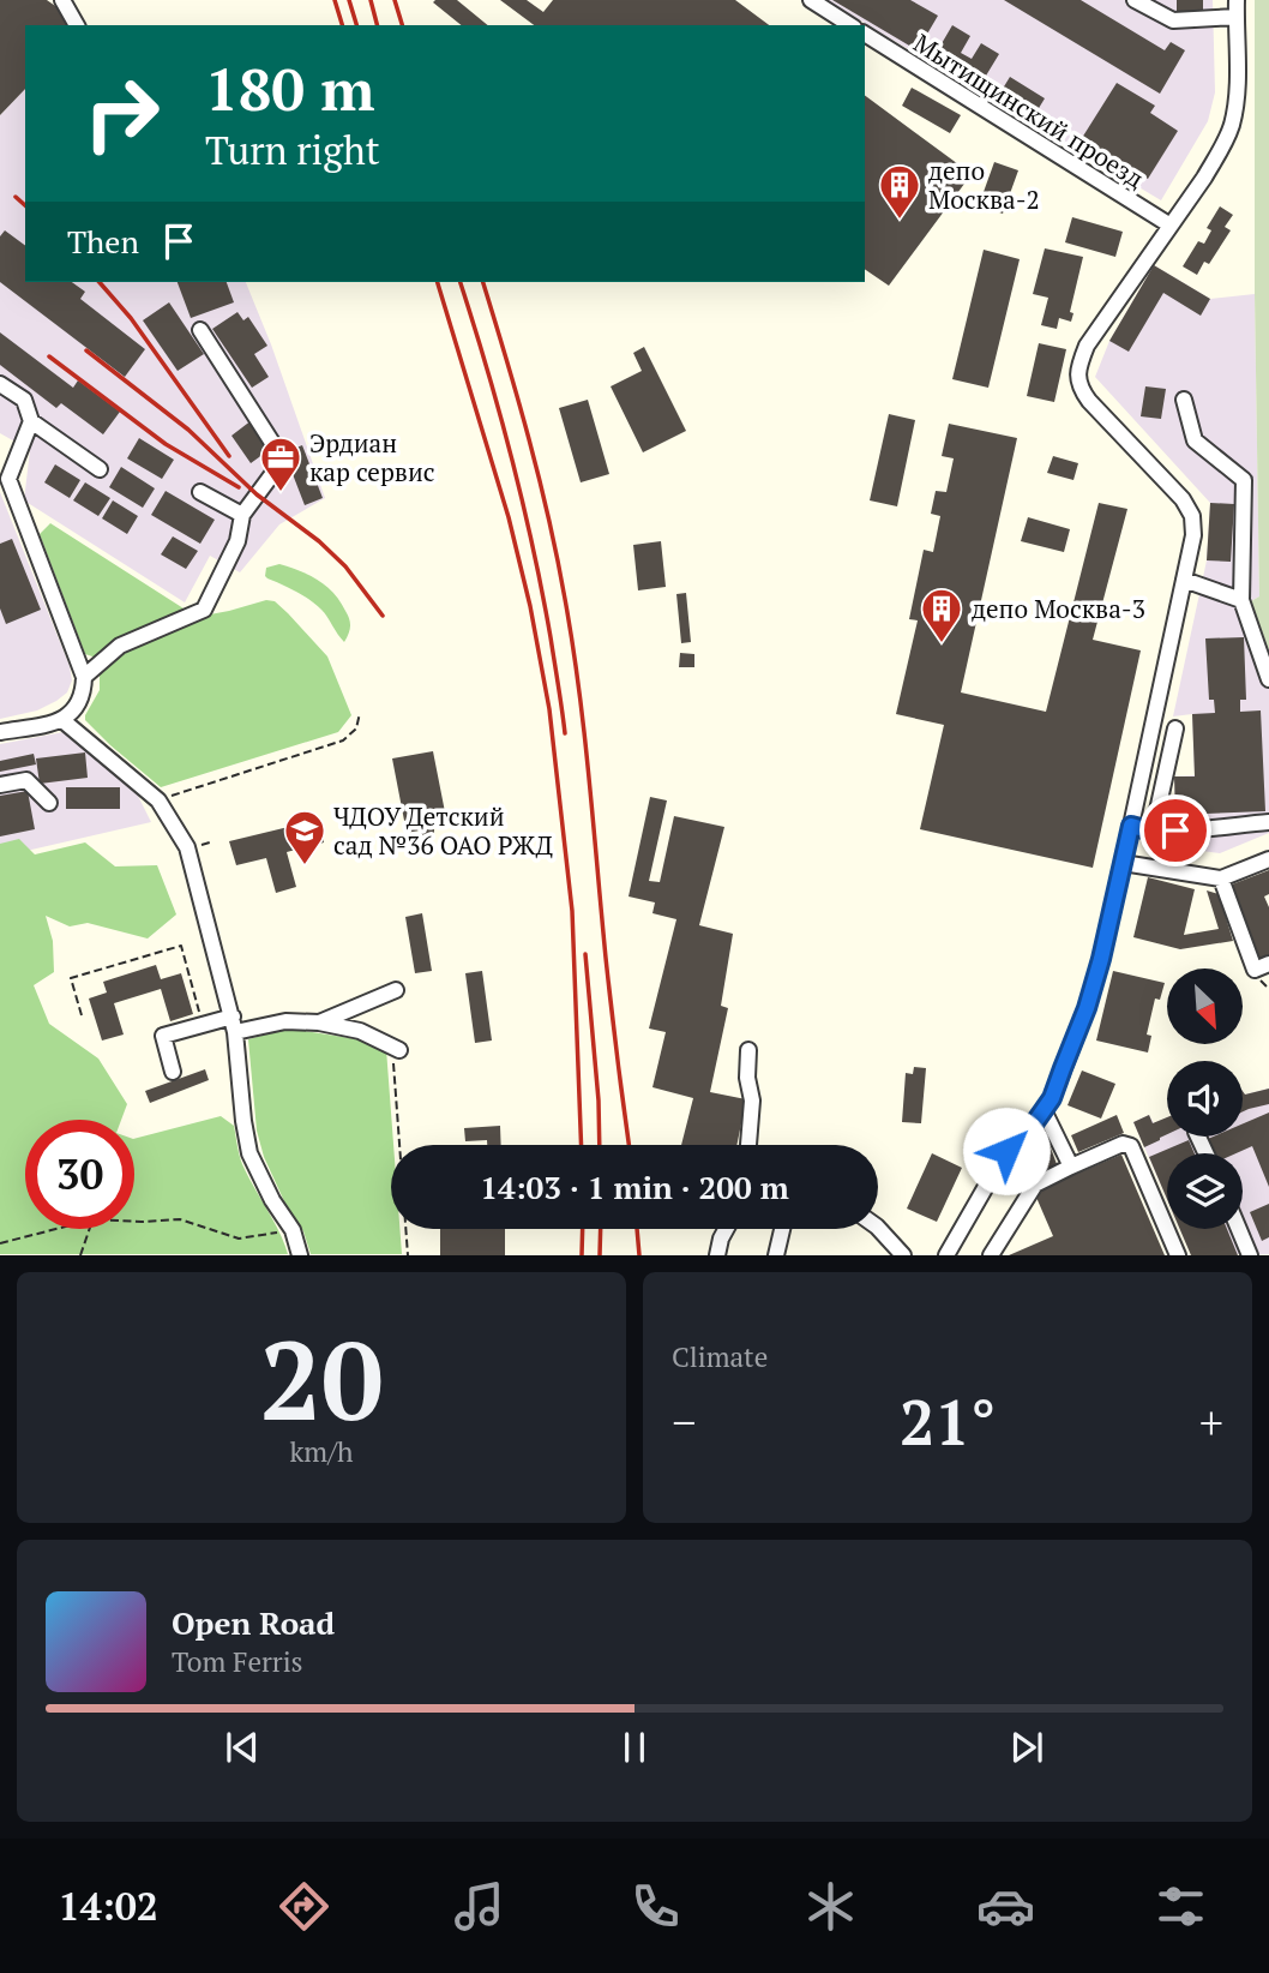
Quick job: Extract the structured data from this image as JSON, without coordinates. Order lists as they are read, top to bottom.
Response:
{
  "streets": {
    "street": ["Мытищинский проезд"]
  },
  "places": {
    "building": ["депо Москва-2", "депо Москва-3"],
    "office": ["Эрдиан кар сервис"],
    "school or university": ["ЧДОУ Детский сад №36 ОАО РЖД"]
  },
  "north": "bottom right",
  "page": {
    "turn": ["180 m", "Turn right"],
    "then": "Then",
    "limit": "30",
    "trip": "14:03 · 1 min · 200 m",
    "tile": [
      ["20", "km/h"],
      "Climate"
    ],
    "heat": ["−", "21°", "+"],
    "song": ["Open Road", "Tom Ferris"],
    "tabs": "14:02"
  }
}
